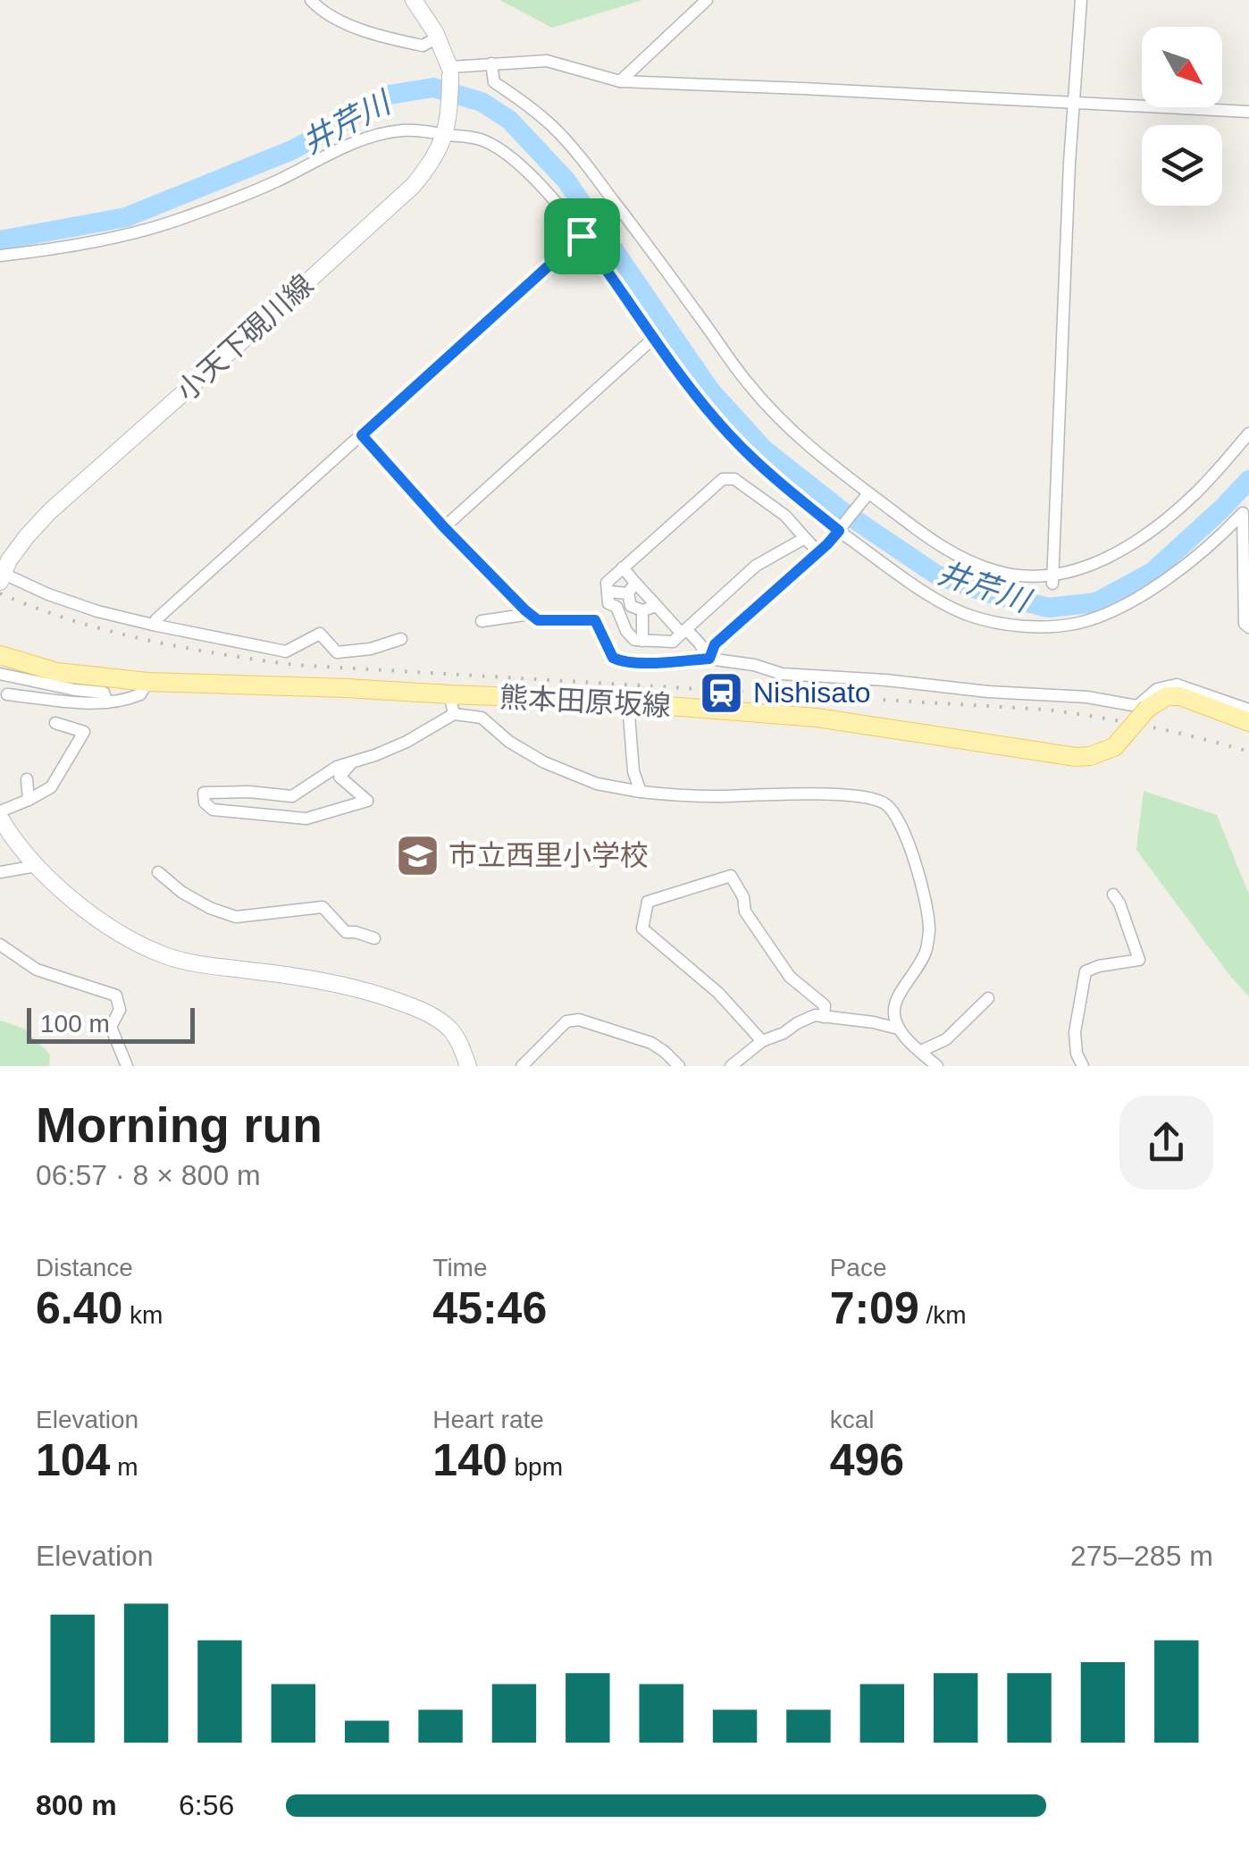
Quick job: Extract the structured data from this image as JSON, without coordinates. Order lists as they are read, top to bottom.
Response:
{
  "streets": {
    "main road": ["小天下硯川線", "熊本田原坂線"]
  },
  "water": ["井芹川"],
  "places": {
    "station": ["Nishisato"],
    "school or university": ["市立西里小学校"]
  },
  "scale_bar": "100 m",
  "north": "bottom right",
  "page": {
    "scale": "100 m",
    "heading": ["Morning run", "06:57 · 8 × 800 m"],
    "stats": [
      ["Distance", "6.40 km"],
      ["Time", "45:46"],
      ["Pace", "7:09 /km"],
      ["Elevation", "104 m"],
      ["Heart rate", "140 bpm"],
      ["kcal", "496"]
    ],
    "chart": ["Elevation", "275–285 m"],
    "list": [
      {
        "name": "800 m",
        "note": "6:56"
      }
    ]
  }
}
